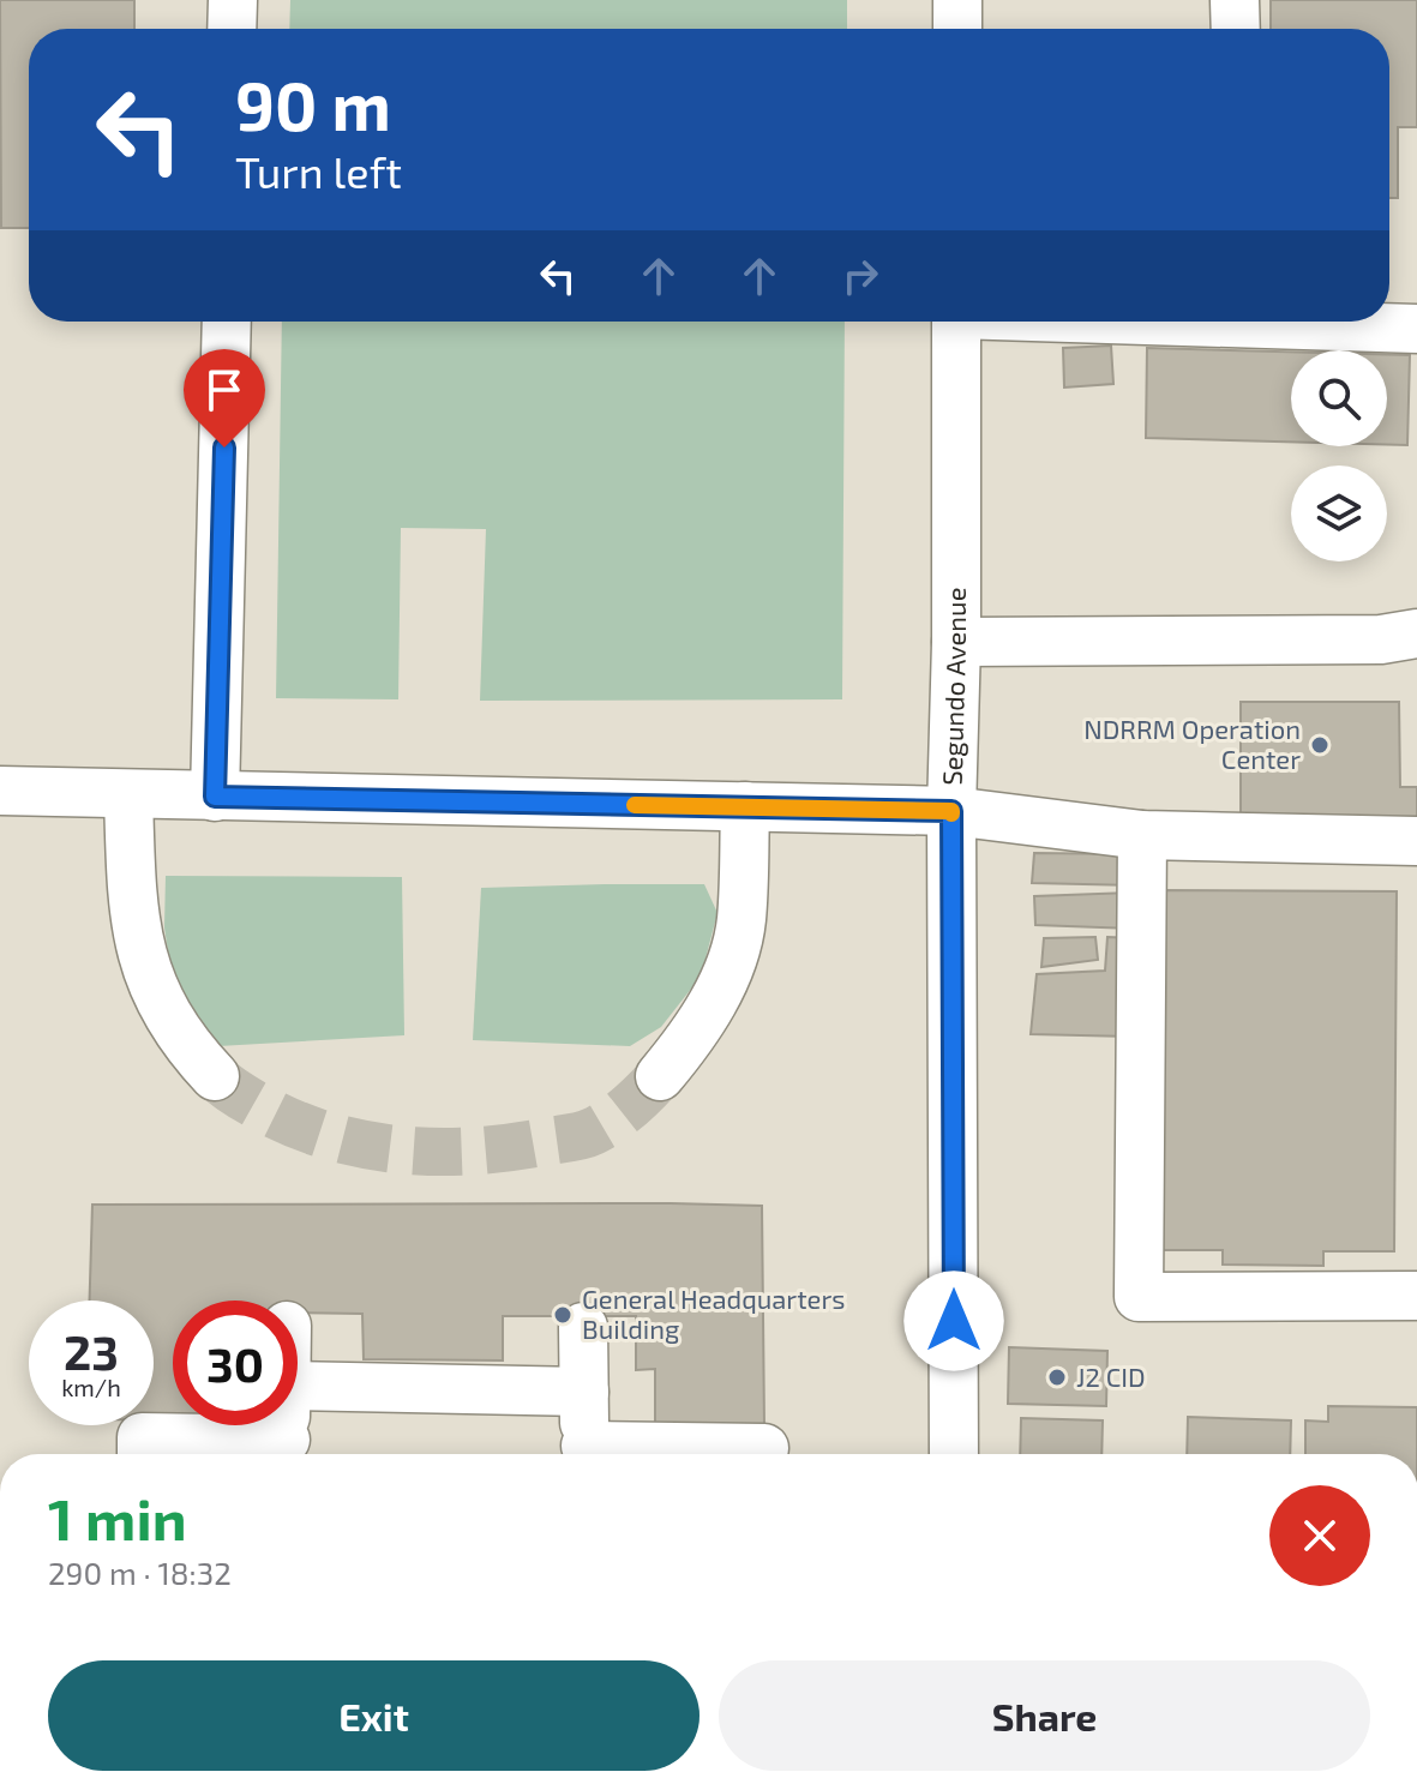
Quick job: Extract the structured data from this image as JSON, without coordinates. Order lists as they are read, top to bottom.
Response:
{
  "streets": {
    "street": ["Segundo Avenue"]
  },
  "places": ["NDRRM Operation Center", "General Headquarters Building", "J2 CID"],
  "page": {
    "turn": ["90 m", "Turn left"],
    "speed": "23 km/h",
    "limit": "30",
    "heading": ["1 min", "290 m · 18:32"],
    "buttons": ["Exit", "Share"]
  }
}
